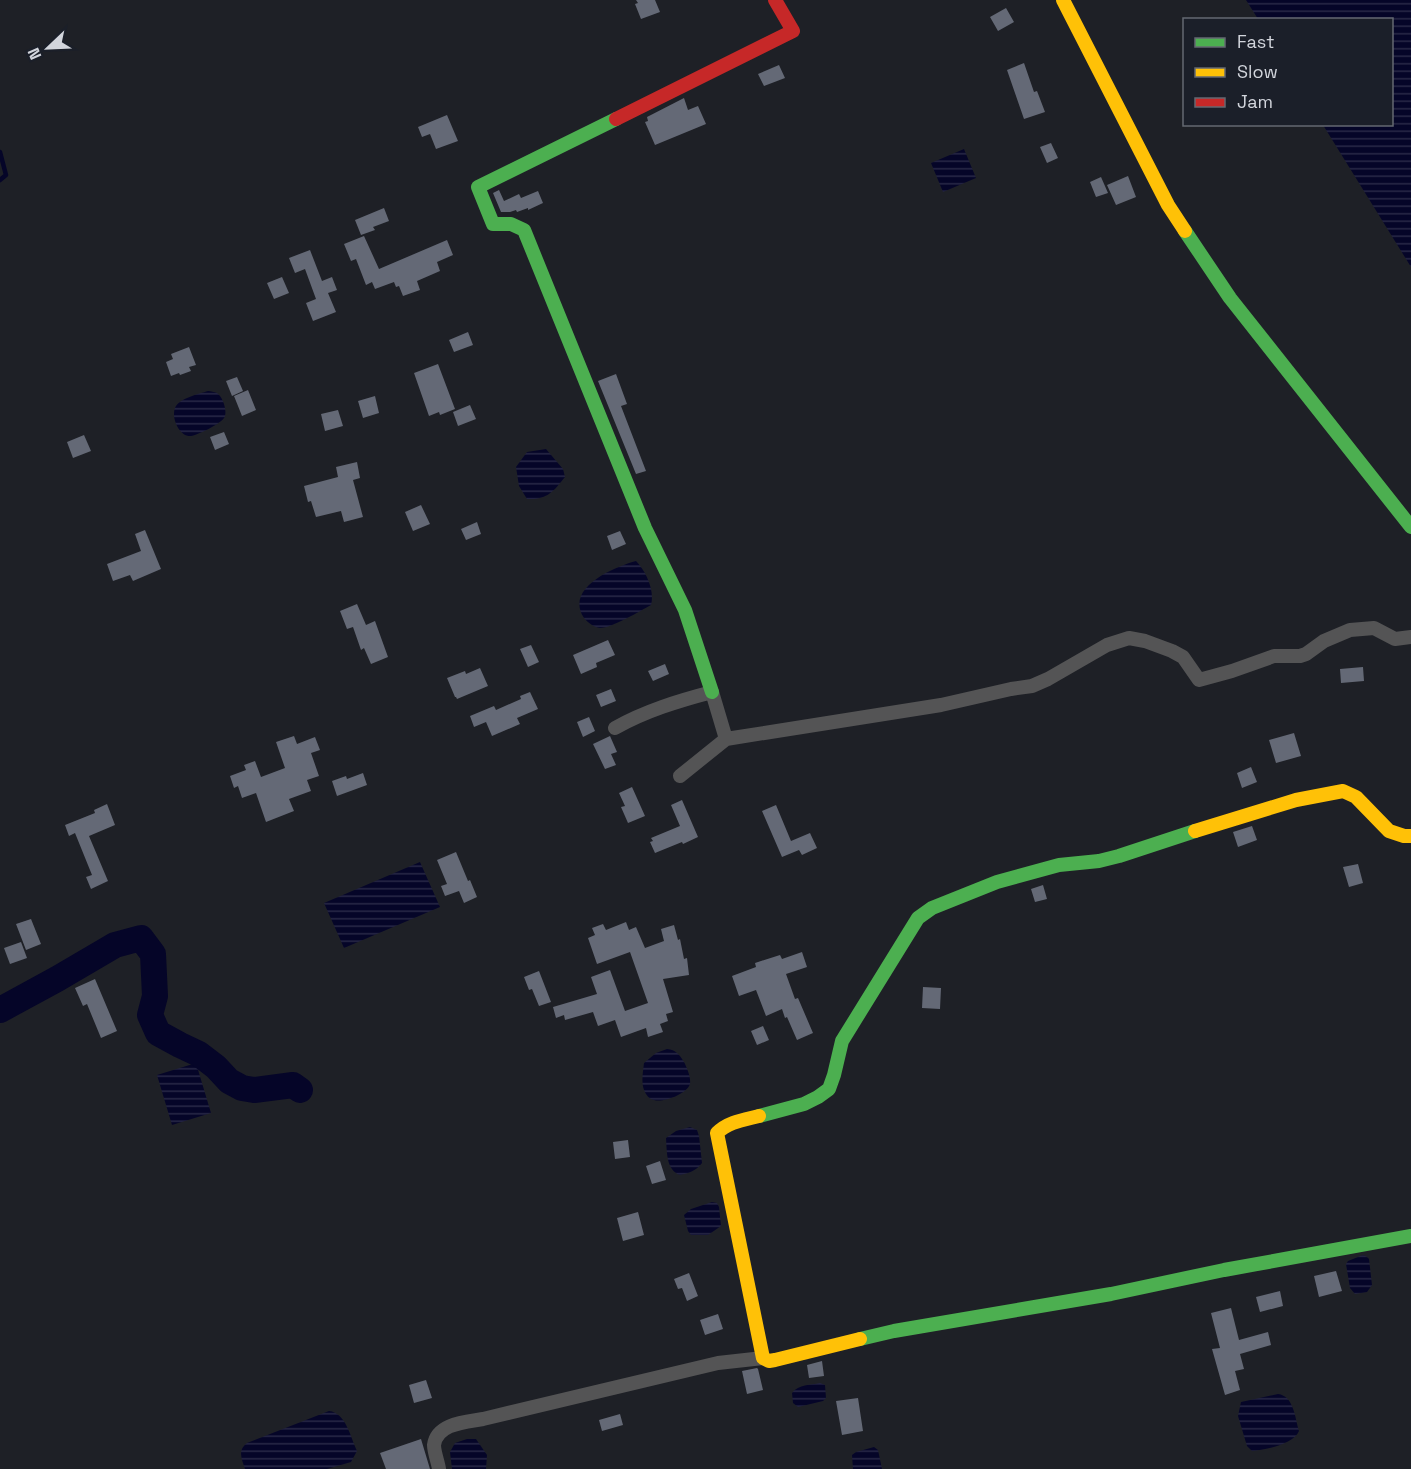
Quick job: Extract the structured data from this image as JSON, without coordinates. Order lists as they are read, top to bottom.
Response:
{
  "legend": ["Fast", "Slow", "Jam"],
  "north": "bottom left"
}
